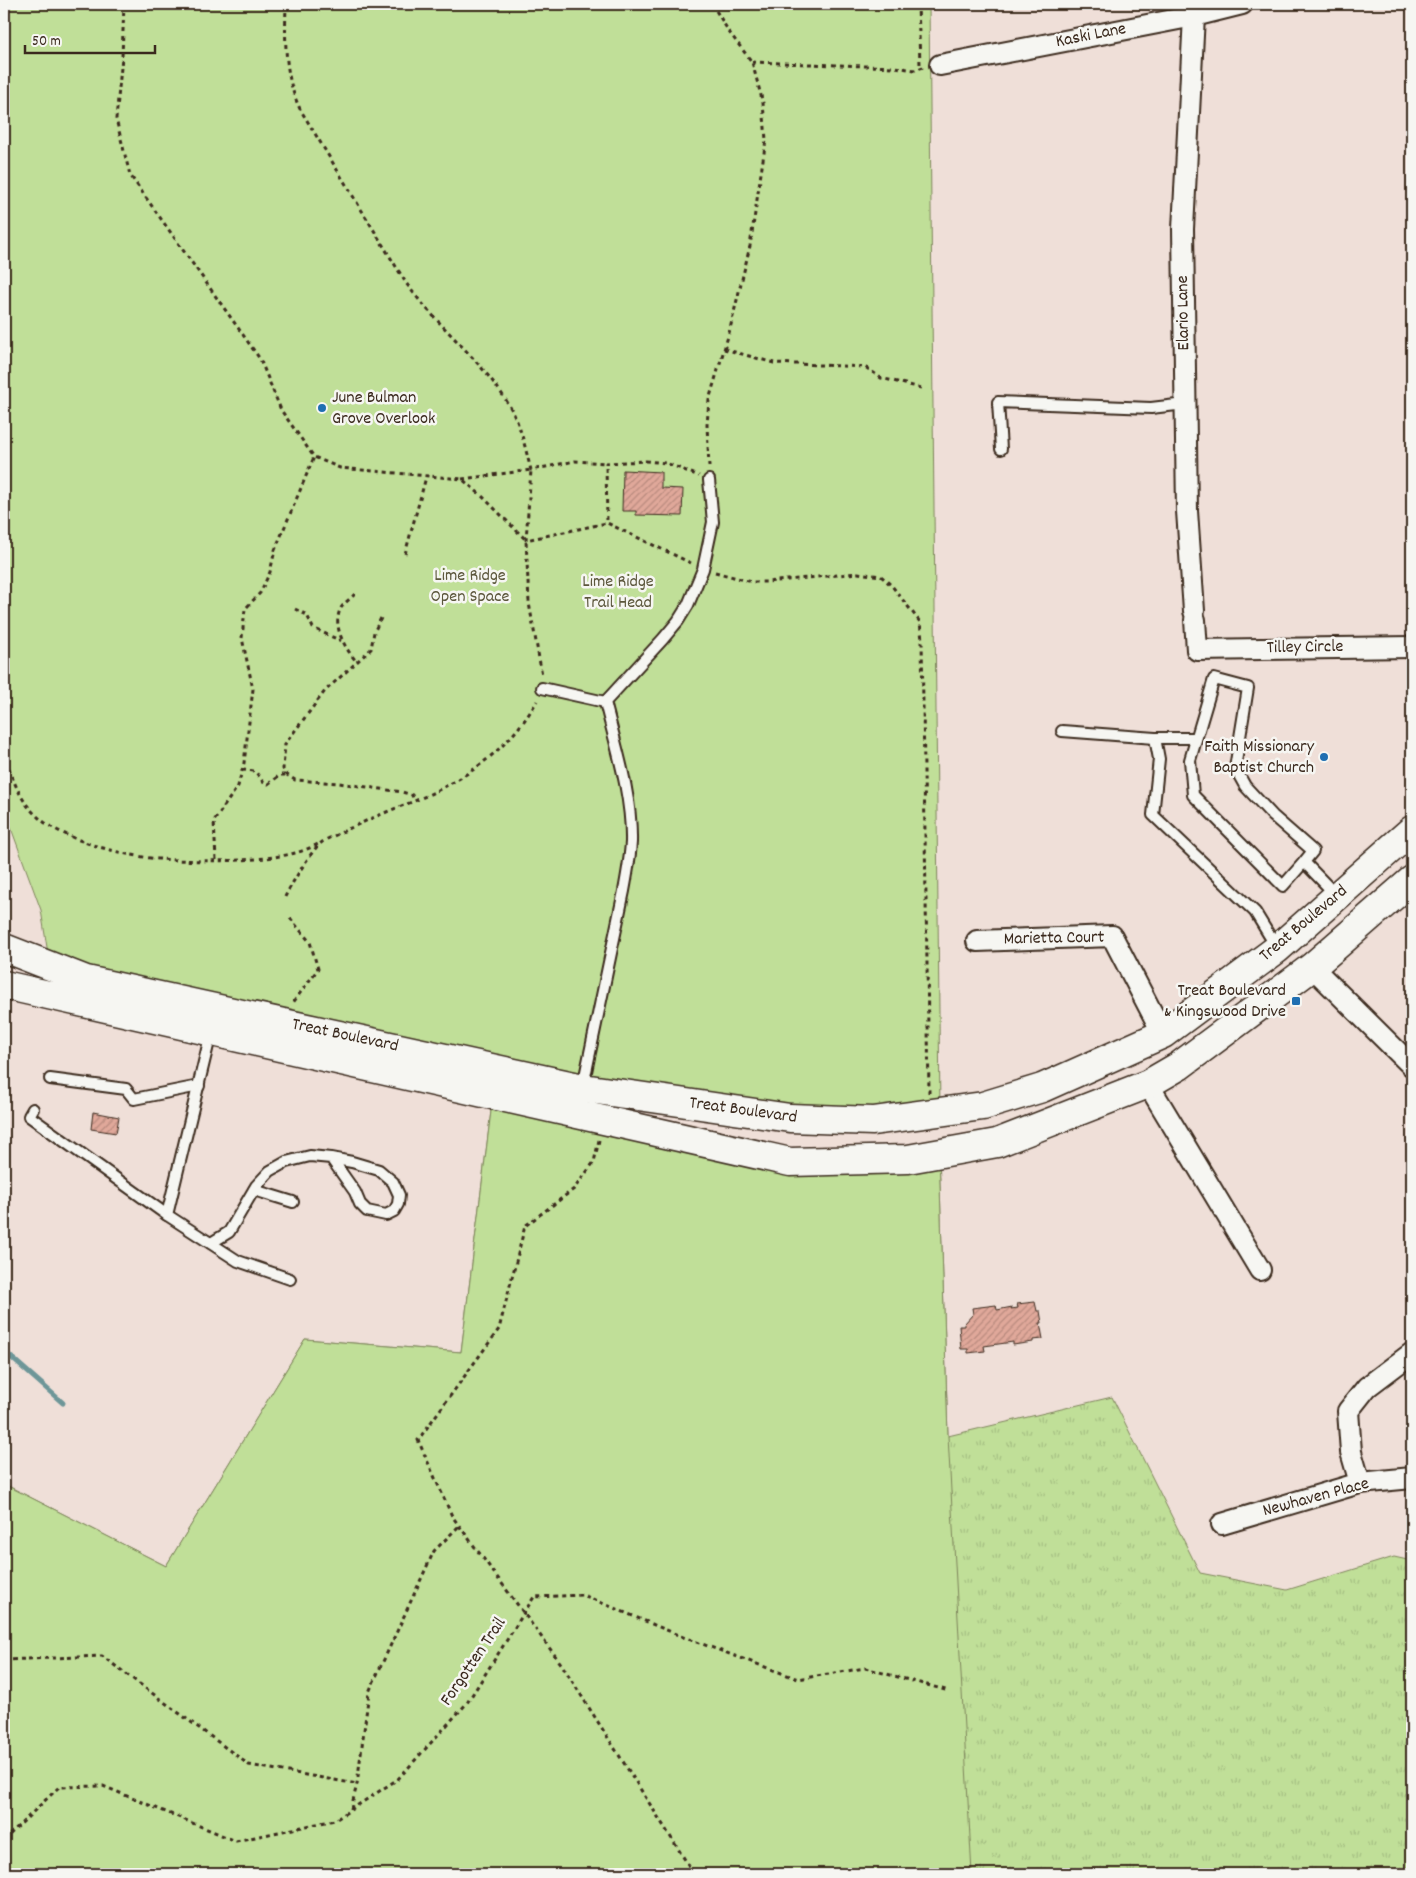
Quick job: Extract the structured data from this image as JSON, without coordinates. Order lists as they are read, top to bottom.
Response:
{
  "streets": {
    "main road": ["Treat Boulevard"],
    "street": [
      "Kaski Lane",
      "Elario Lane",
      "Tilley Circle",
      "Marietta Court",
      "Newhaven Place"
    ],
    "path": ["Forgotten Trail"]
  },
  "crossings": [
    ["Kaski Lane", "Elario Lane"],
    ["Elario Lane", "Tilley Circle"],
    ["Treat Boulevard", "Marietta Court"]
  ],
  "parks": ["Lime Ridge Open Space", "Lime Ridge Trail Head"],
  "places": {
    "other": ["June Bulman Grove Overlook", "Faith Missionary Baptist Church"],
    "transit": ["Treat Boulevard & Kingswood Drive"]
  },
  "scale_bar": "50 m"
}
